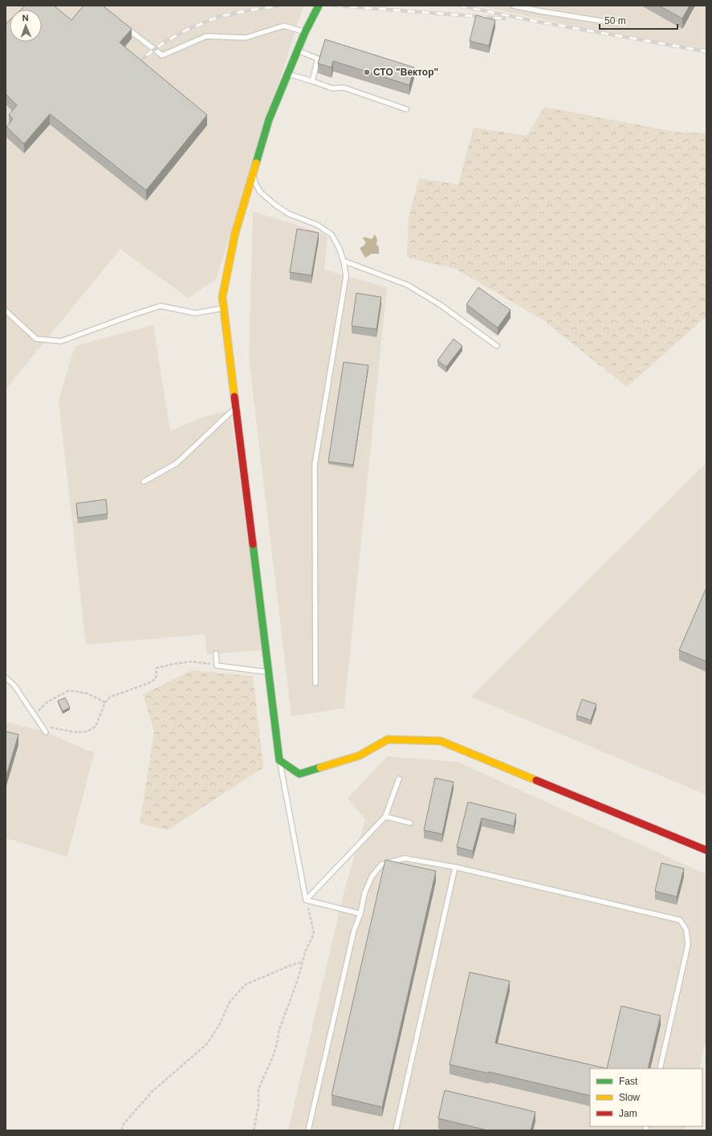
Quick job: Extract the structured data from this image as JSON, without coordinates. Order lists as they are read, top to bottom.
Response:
{
  "places": ["СТО \"Вектор\""],
  "legend": ["Fast", "Slow", "Jam"],
  "scale_bar": "50 m",
  "north": "top"
}
